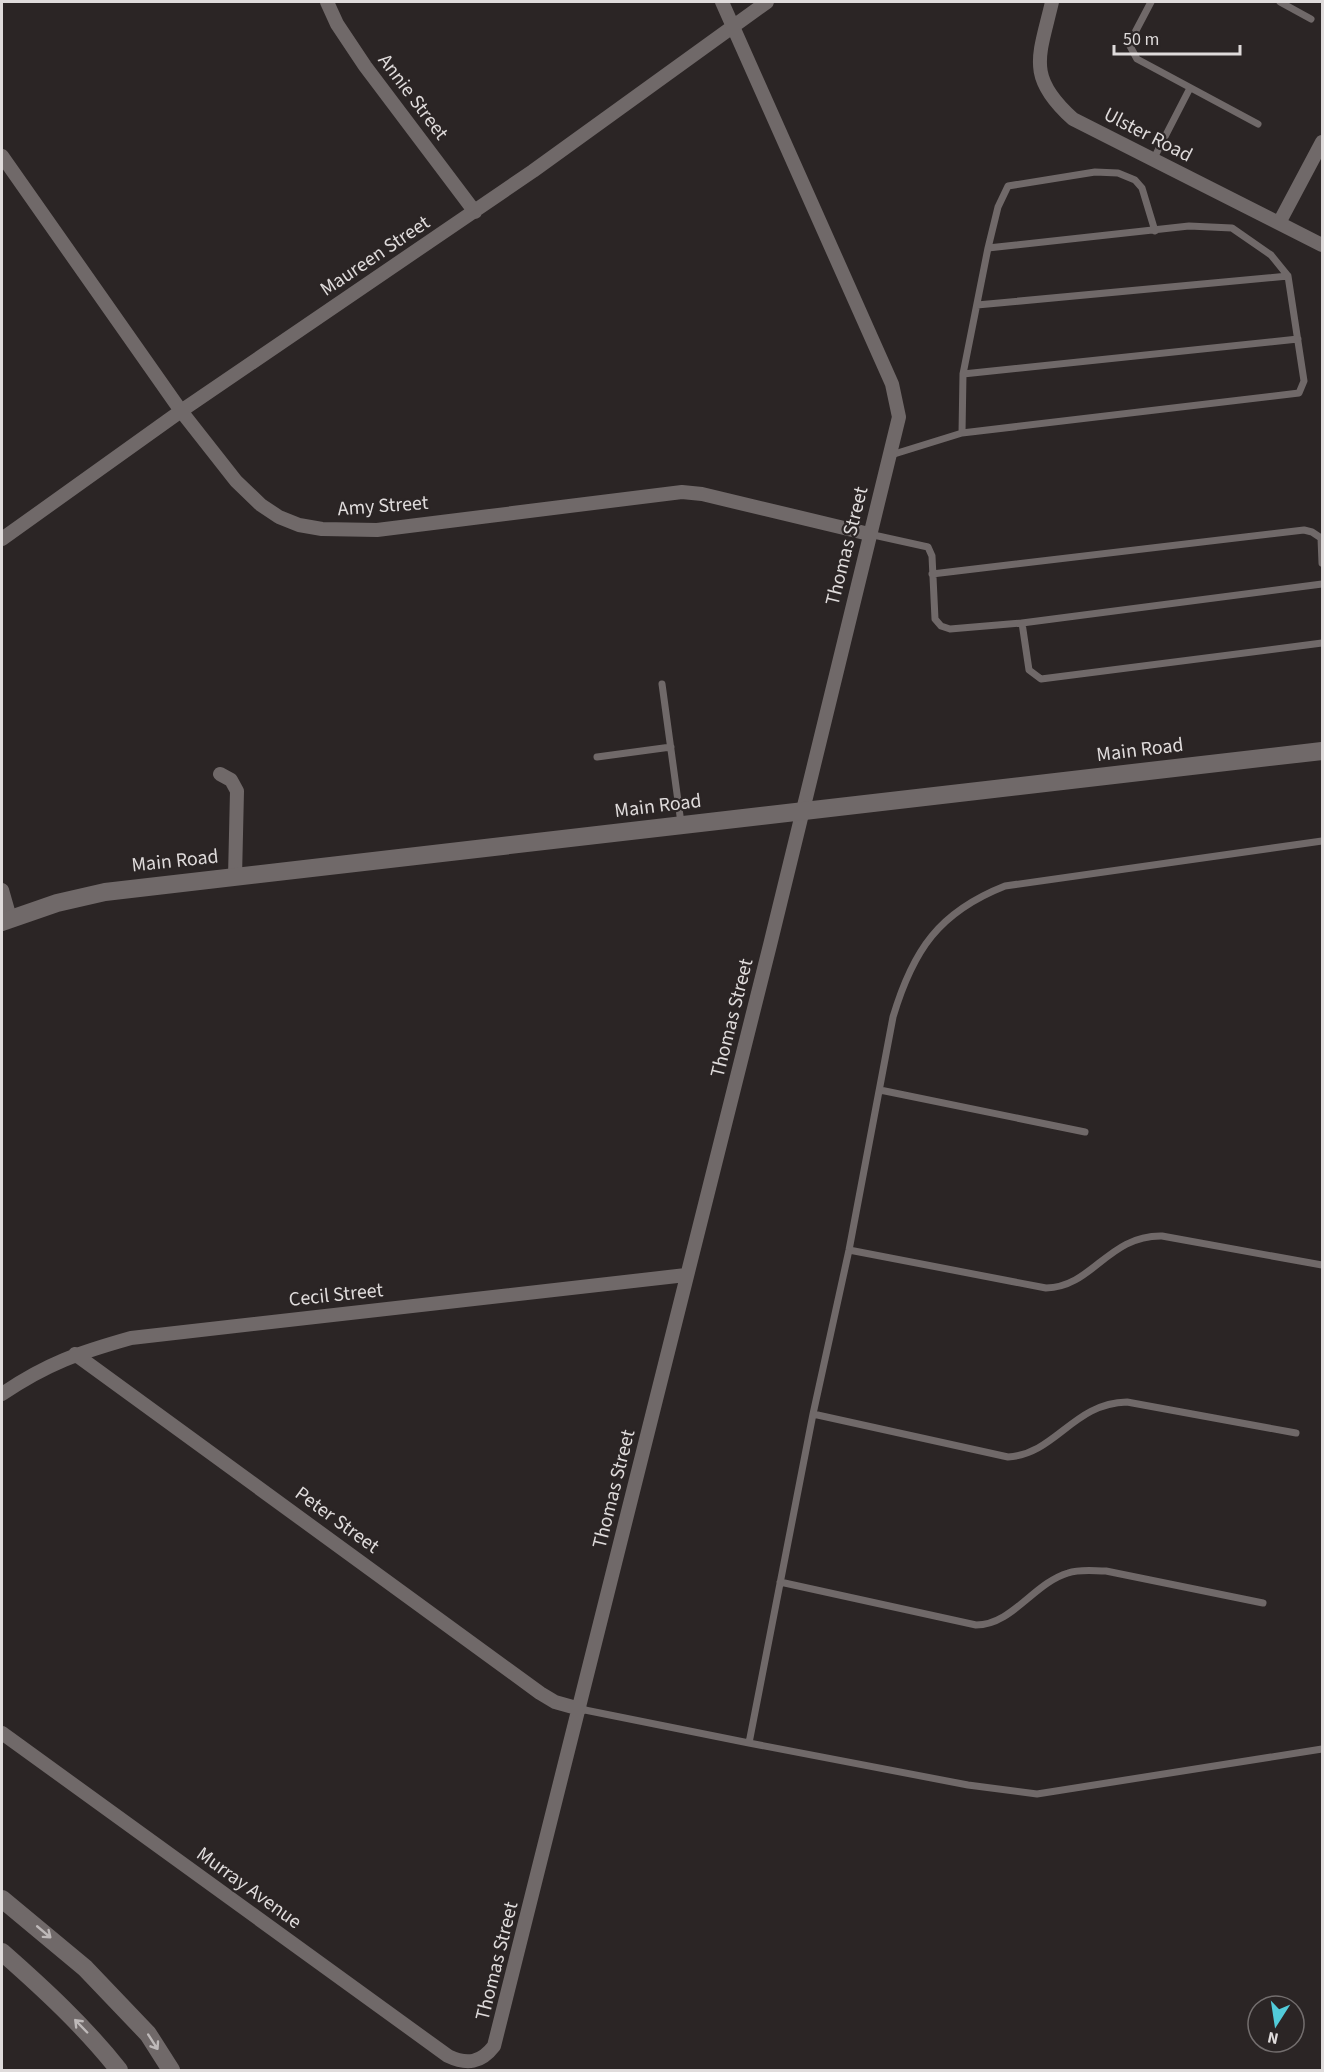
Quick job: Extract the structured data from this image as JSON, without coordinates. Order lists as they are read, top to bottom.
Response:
{
  "streets": {
    "main road": ["Main Road"],
    "street": [
      "Annie Street",
      "Ulster Road",
      "Maureen Street",
      "Amy Street",
      "Thomas Street",
      "Cecil Street",
      "Peter Street",
      "Murray Avenue"
    ]
  },
  "crossings": [
    ["Annie Street", "Maureen Street"],
    ["Maureen Street", "Amy Street"],
    ["Maureen Street", "Thomas Street"],
    ["Amy Street", "Thomas Street"],
    ["Thomas Street", "Main Road"],
    ["Thomas Street", "Cecil Street"],
    ["Thomas Street", "Peter Street"],
    ["Thomas Street", "Murray Avenue"],
    ["Cecil Street", "Peter Street"]
  ],
  "scale_bar": "50 m",
  "north": "bottom"
}
